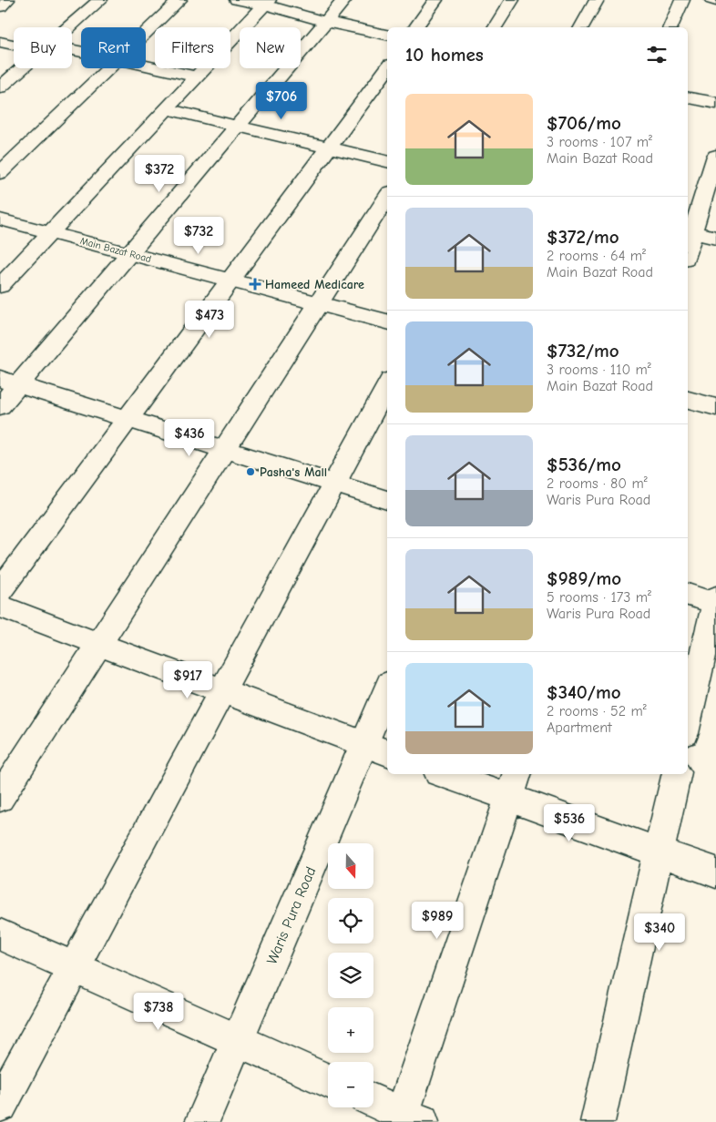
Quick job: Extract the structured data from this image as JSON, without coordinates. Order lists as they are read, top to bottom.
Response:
{
  "streets": {
    "street": ["Main Bazat Road", "Waris Pura Road"]
  },
  "places": {
    "health": ["Hameed Medicare"],
    "other": ["Pasha's Mall"]
  },
  "north": "bottom",
  "page": {
    "chip": [
      "Buy",
      "Rent",
      "Filters",
      "New"
    ],
    "heading": "10 homes",
    "price": [
      "$706",
      "$372",
      "$732",
      "$473",
      "$436",
      "$917",
      "$536",
      "$989",
      "$340",
      "$738"
    ],
    "list": [
      {
        "name": "$706/mo",
        "note": "3 rooms · 107 m² · Main Bazat Road"
      },
      {
        "name": "$372/mo",
        "note": "2 rooms · 64 m² · Main Bazat Road"
      },
      {
        "name": "$732/mo",
        "note": "3 rooms · 110 m² · Main Bazat Road"
      },
      {
        "name": "$536/mo",
        "note": "2 rooms · 80 m² · Waris Pura Road"
      },
      {
        "name": "$989/mo",
        "note": "5 rooms · 173 m² · Waris Pura Road"
      },
      {
        "name": "$340/mo",
        "note": "2 rooms · 52 m² · Apartment"
      }
    ],
    "map_buttons": ["+", "−"]
  }
}
